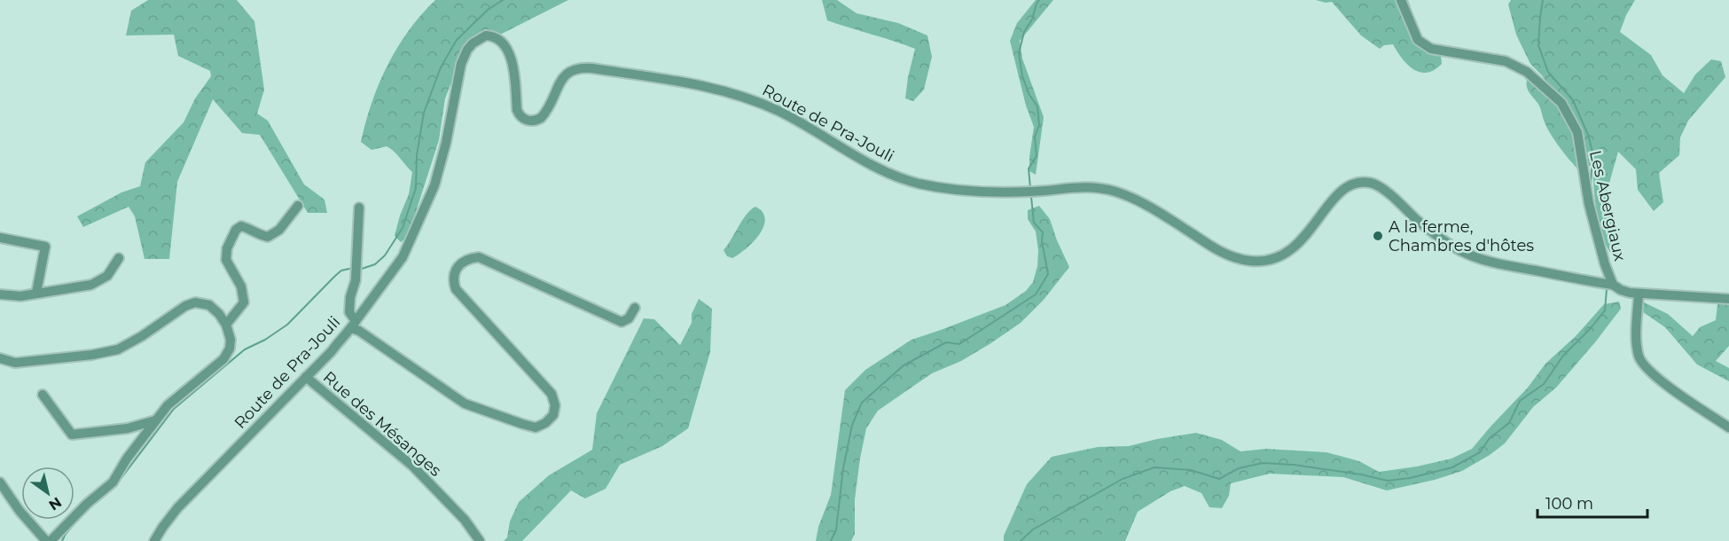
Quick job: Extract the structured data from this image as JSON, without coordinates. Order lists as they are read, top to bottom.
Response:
{
  "streets": {
    "street": ["Route de Pra-Jouli", "Les Abergiaux", "Rue des Mésanges"]
  },
  "crossings": [
    ["Route de Pra-Jouli", "Les Abergiaux"],
    ["Route de Pra-Jouli", "Rue des Mésanges"]
  ],
  "places": ["A la ferme, Chambres d'hôtes"],
  "scale_bar": "100 m",
  "north": "bottom right"
}
